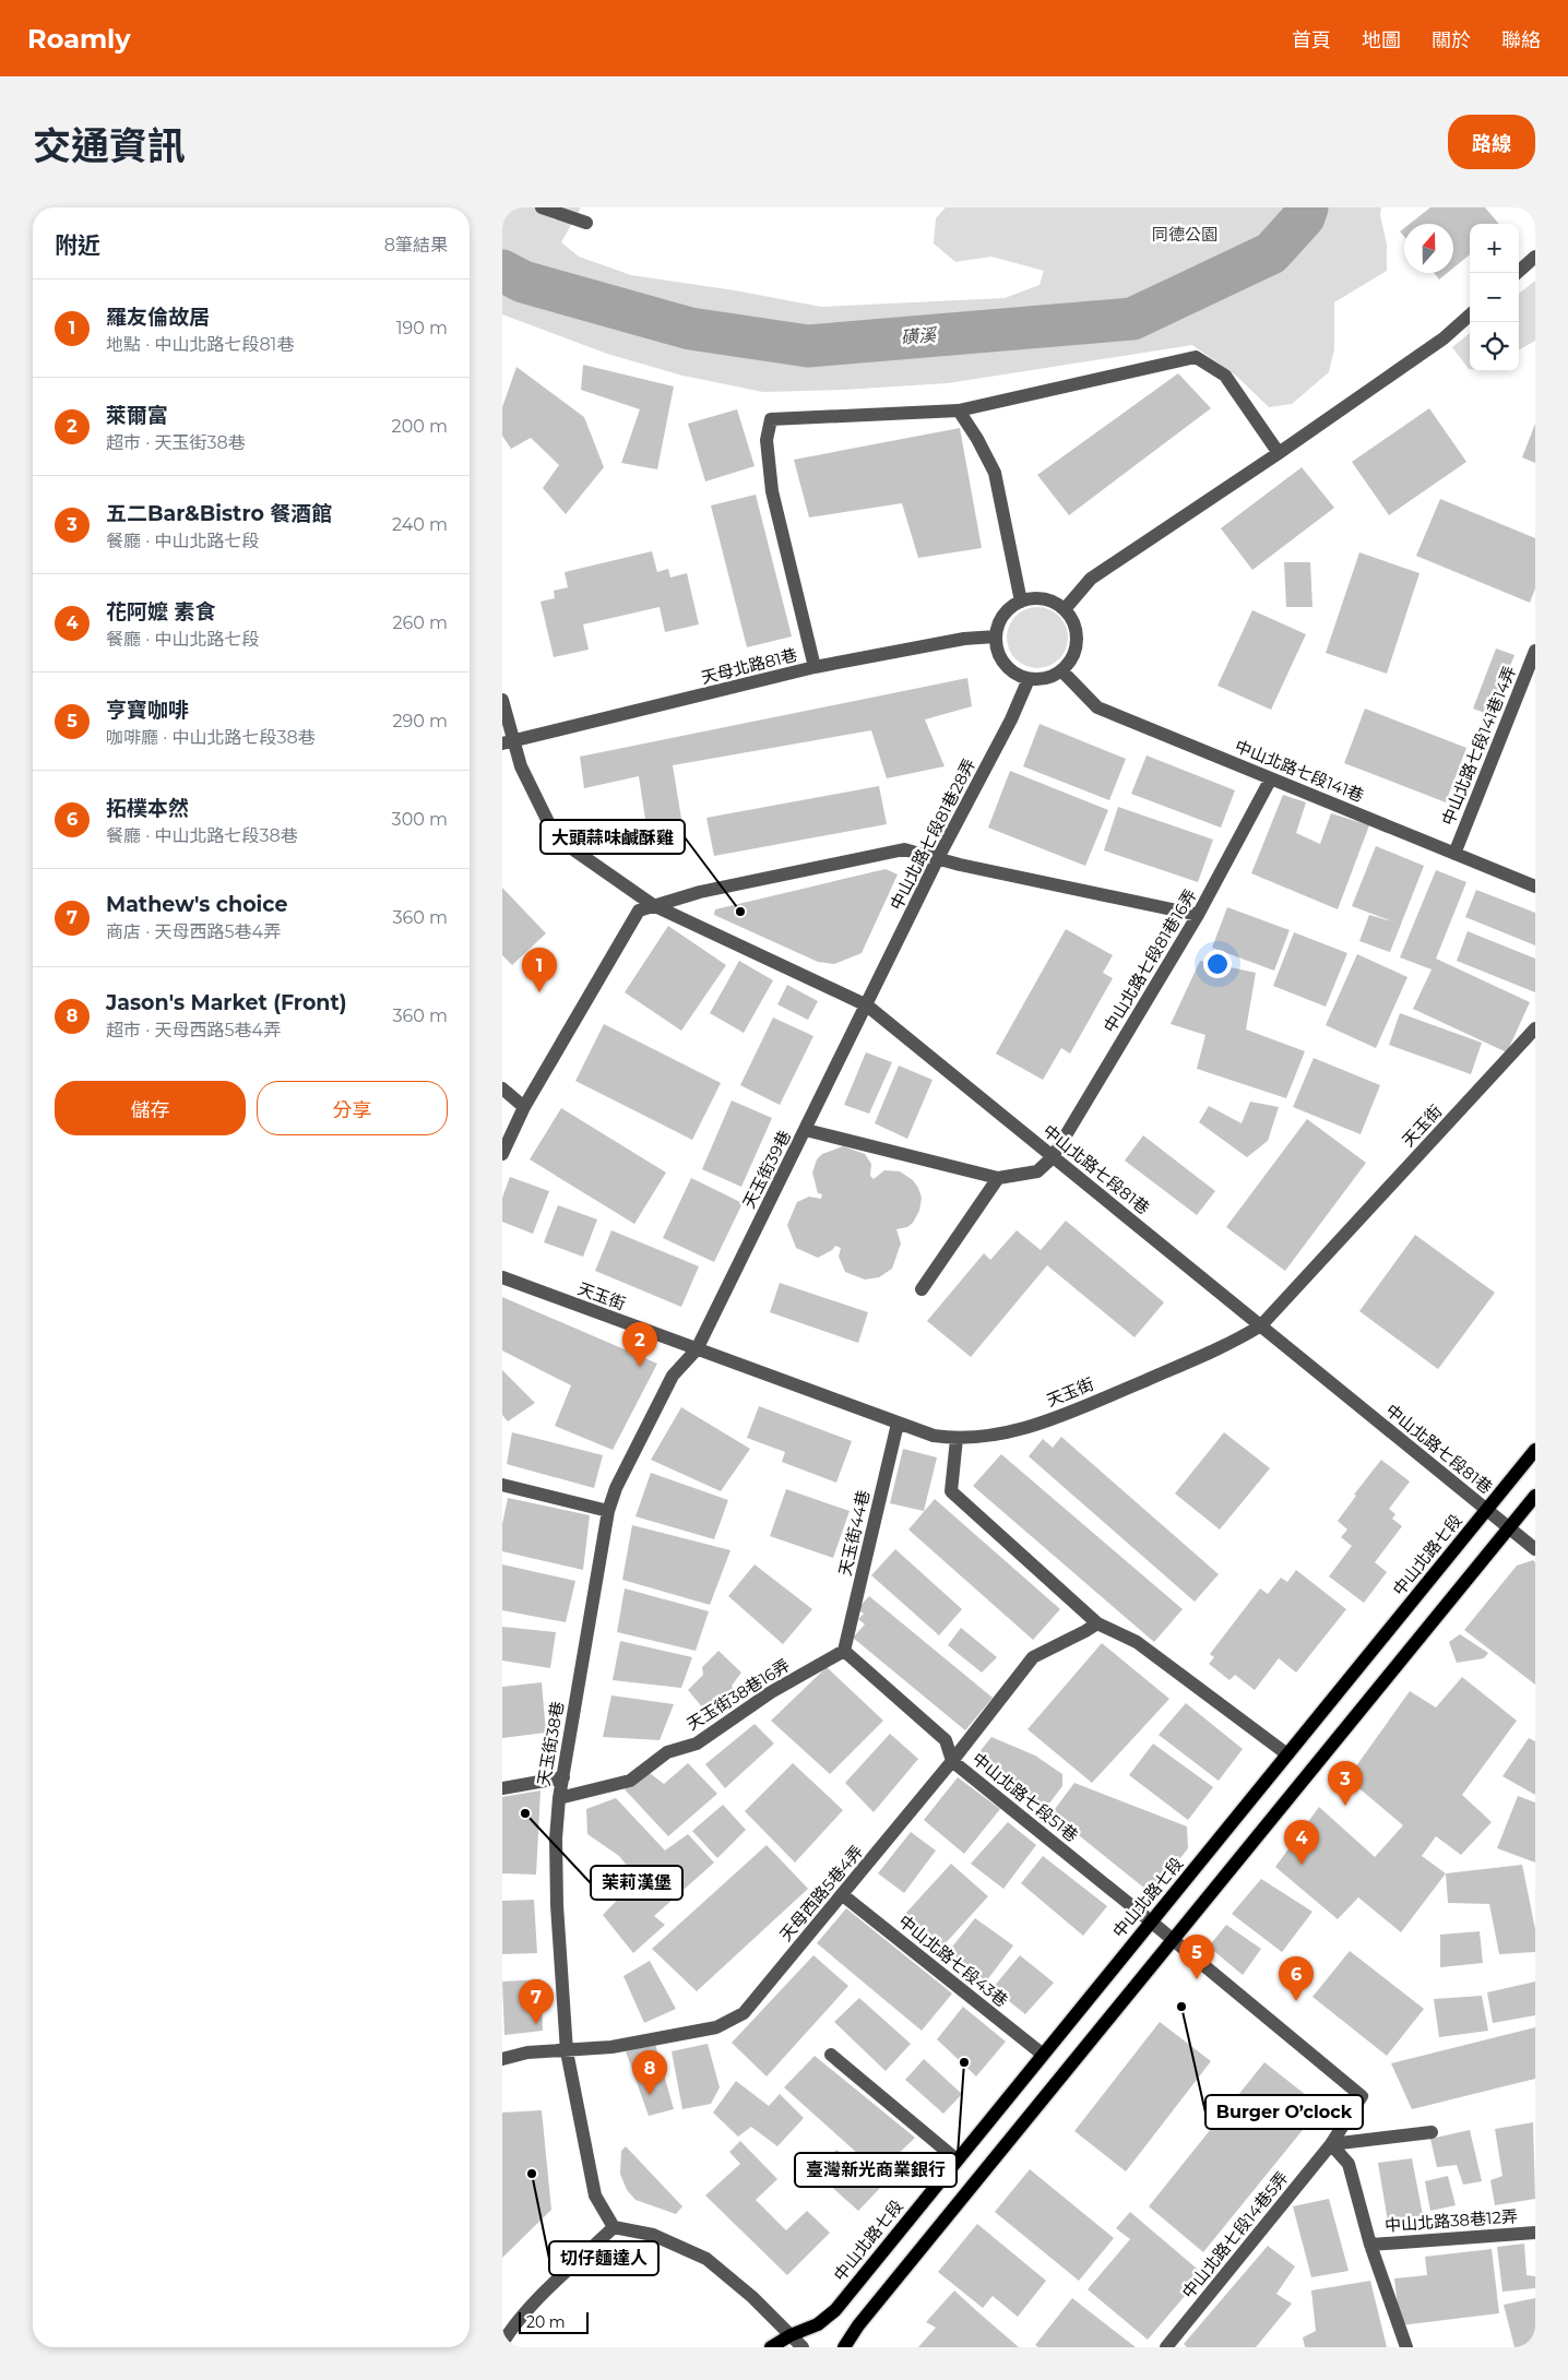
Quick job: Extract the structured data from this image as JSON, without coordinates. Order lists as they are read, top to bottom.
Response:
{
  "streets": {
    "main road": ["中山北路七段"],
    "street": [
      "天母北路81巷",
      "中山北路七段141巷14弄",
      "中山北路七段141巷",
      "中山北路七段81巷28弄",
      "中山北路七段81巷16弄",
      "天玉街",
      "天玉街39巷",
      "中山北路七段81巷",
      "天玉街44巷",
      "天玉街38巷16弄",
      "天玉街38巷",
      "中山北路七段51巷",
      "天母西路5巷4弄",
      "中山北路七段43巷",
      "中山北路38巷12弄",
      "中山北路七段14巷5弄"
    ]
  },
  "crossings": [
    ["天母北路81巷", "中山北路七段141巷"],
    ["天母北路81巷", "中山北路七段81巷28弄"],
    ["天母北路81巷", "中山北路七段81巷"],
    ["中山北路七段141巷14弄", "中山北路七段141巷"],
    ["中山北路七段141巷", "中山北路七段81巷28弄"],
    ["中山北路七段141巷", "中山北路七段81巷16弄"],
    ["中山北路七段81巷28弄", "天玉街39巷"],
    ["中山北路七段81巷28弄", "中山北路七段81巷"],
    ["中山北路七段81巷16弄", "中山北路七段81巷"],
    ["天玉街", "天玉街39巷"],
    ["天玉街", "中山北路七段81巷"],
    ["天玉街", "天玉街44巷"],
    ["天玉街", "天玉街38巷"],
    ["天玉街39巷", "中山北路七段81巷"],
    ["天玉街39巷", "天玉街38巷"],
    ["中山北路七段81巷", "中山北路七段"],
    ["天玉街44巷", "天玉街38巷16弄"],
    ["天玉街44巷", "中山北路七段51巷"],
    ["中山北路七段", "中山北路七段51巷"],
    ["中山北路七段", "中山北路七段43巷"],
    ["天玉街38巷16弄", "天玉街38巷"],
    ["天玉街38巷16弄", "中山北路七段51巷"],
    ["天玉街38巷", "天母西路5巷4弄"],
    ["中山北路七段51巷", "天母西路5巷4弄"],
    ["中山北路七段51巷", "中山北路七段14巷5弄"],
    ["天母西路5巷4弄", "中山北路七段43巷"]
  ],
  "water": ["磺溪"],
  "parks": ["同德公園"],
  "places": [
    "大頭蒜味鹹酥雞",
    "茉莉漢堡",
    "Burger O’clock",
    "臺灣新光商業銀行",
    "切仔麵達人"
  ],
  "scale_bar": "20 m",
  "north": "top",
  "page": {
    "header": "Roamly",
    "nav": [
      "首頁",
      "地圖",
      "關於",
      "聯絡"
    ],
    "title": "交通資訊",
    "buttons": [
      "路線",
      ["儲存", "分享"]
    ],
    "heading": ["附近", "8筆結果"],
    "map_buttons": ["+", "−"],
    "list": [
      {
        "mark": "1",
        "name": "羅友倫故居",
        "note": "地點 · 中山北路七段81巷",
        "value": "190 m"
      },
      {
        "mark": "2",
        "name": "萊爾富",
        "note": "超市 · 天玉街38巷",
        "value": "200 m"
      },
      {
        "mark": "3",
        "name": "五二Bar&Bistro 餐酒館",
        "note": "餐廳 · 中山北路七段",
        "value": "240 m"
      },
      {
        "mark": "4",
        "name": "花阿嬤 素食",
        "note": "餐廳 · 中山北路七段",
        "value": "260 m"
      },
      {
        "mark": "5",
        "name": "亨寶咖啡",
        "note": "咖啡廳 · 中山北路七段38巷",
        "value": "290 m"
      },
      {
        "mark": "6",
        "name": "拓樸本然",
        "note": "餐廳 · 中山北路七段38巷",
        "value": "300 m"
      },
      {
        "mark": "7",
        "name": "Mathew's choice",
        "note": "商店 · 天母西路5巷4弄",
        "value": "360 m"
      },
      {
        "mark": "8",
        "name": "Jason's Market (Front)",
        "note": "超市 · 天母西路5巷4弄",
        "value": "360 m"
      }
    ],
    "pins": [
      "1",
      "2",
      "3",
      "4",
      "5",
      "6",
      "7",
      "8"
    ],
    "scale": "20 m"
  }
}
